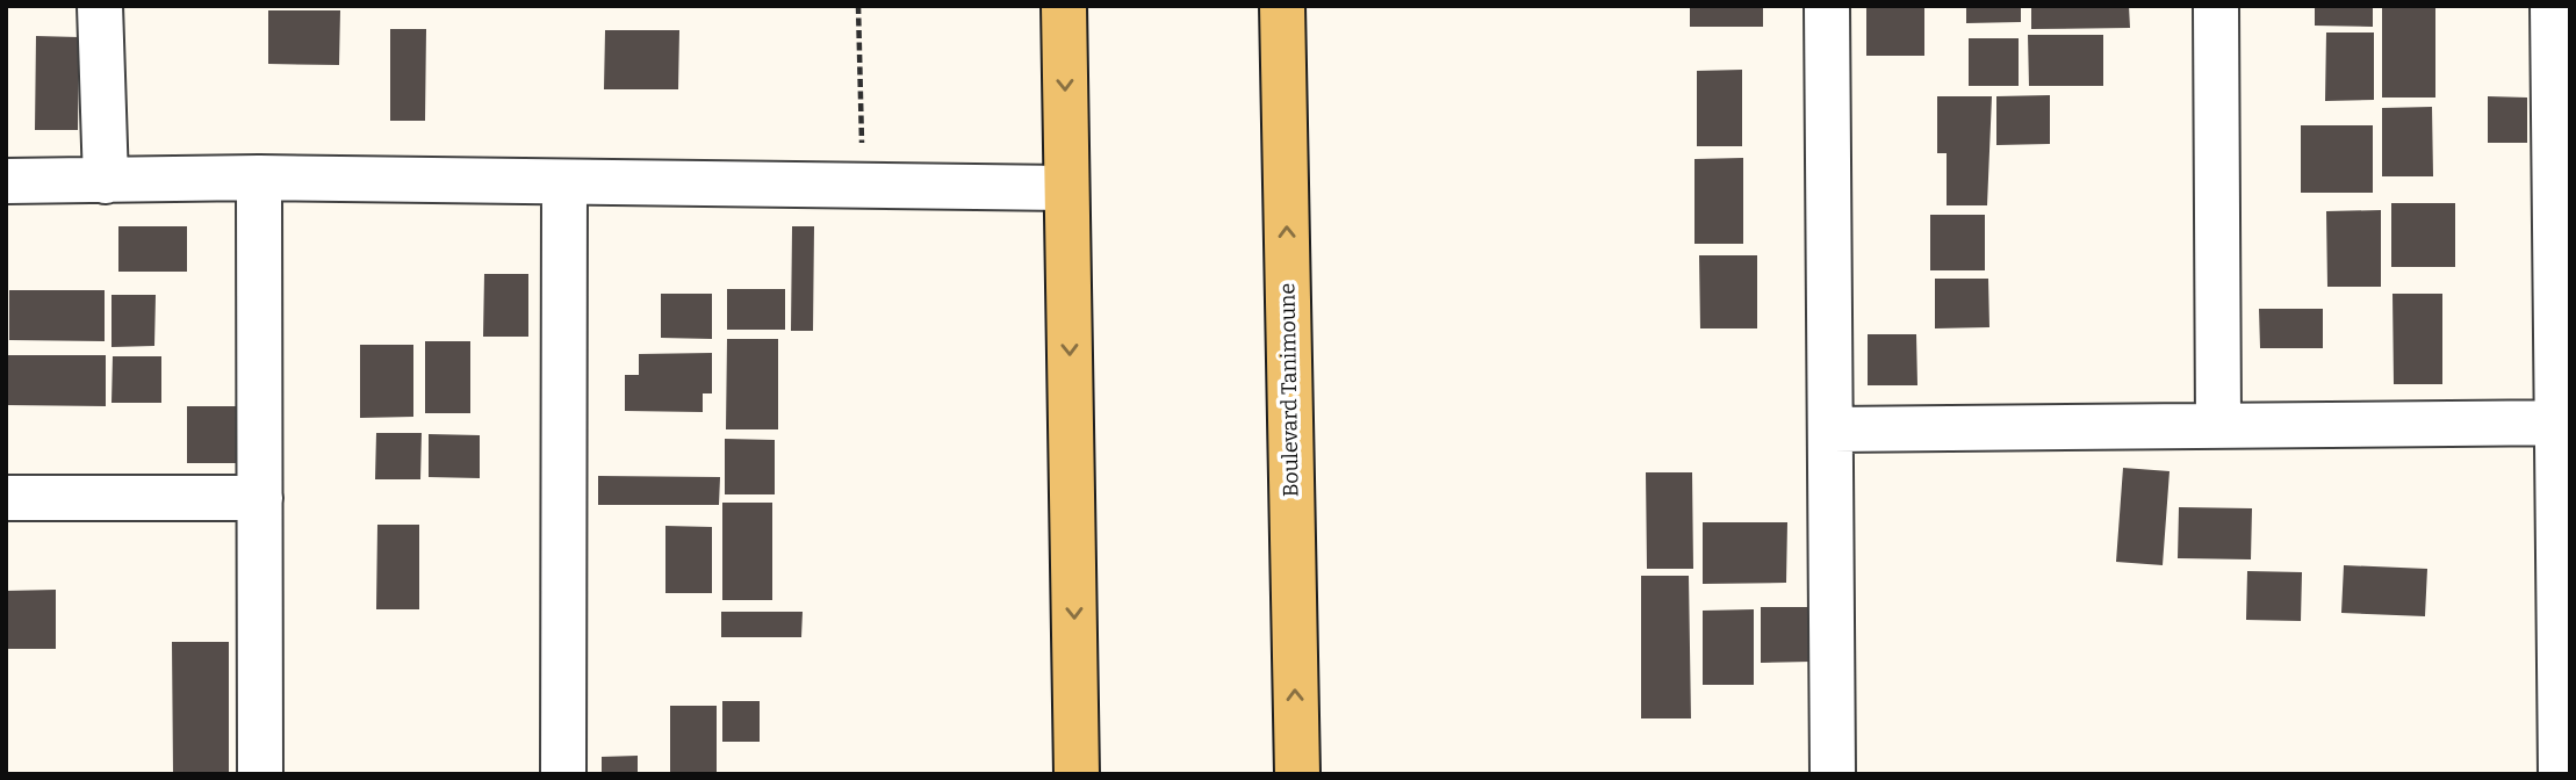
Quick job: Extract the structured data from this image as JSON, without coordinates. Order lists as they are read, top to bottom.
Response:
{
  "streets": {
    "main road": ["Boulevard Tanimoune"]
  }
}
